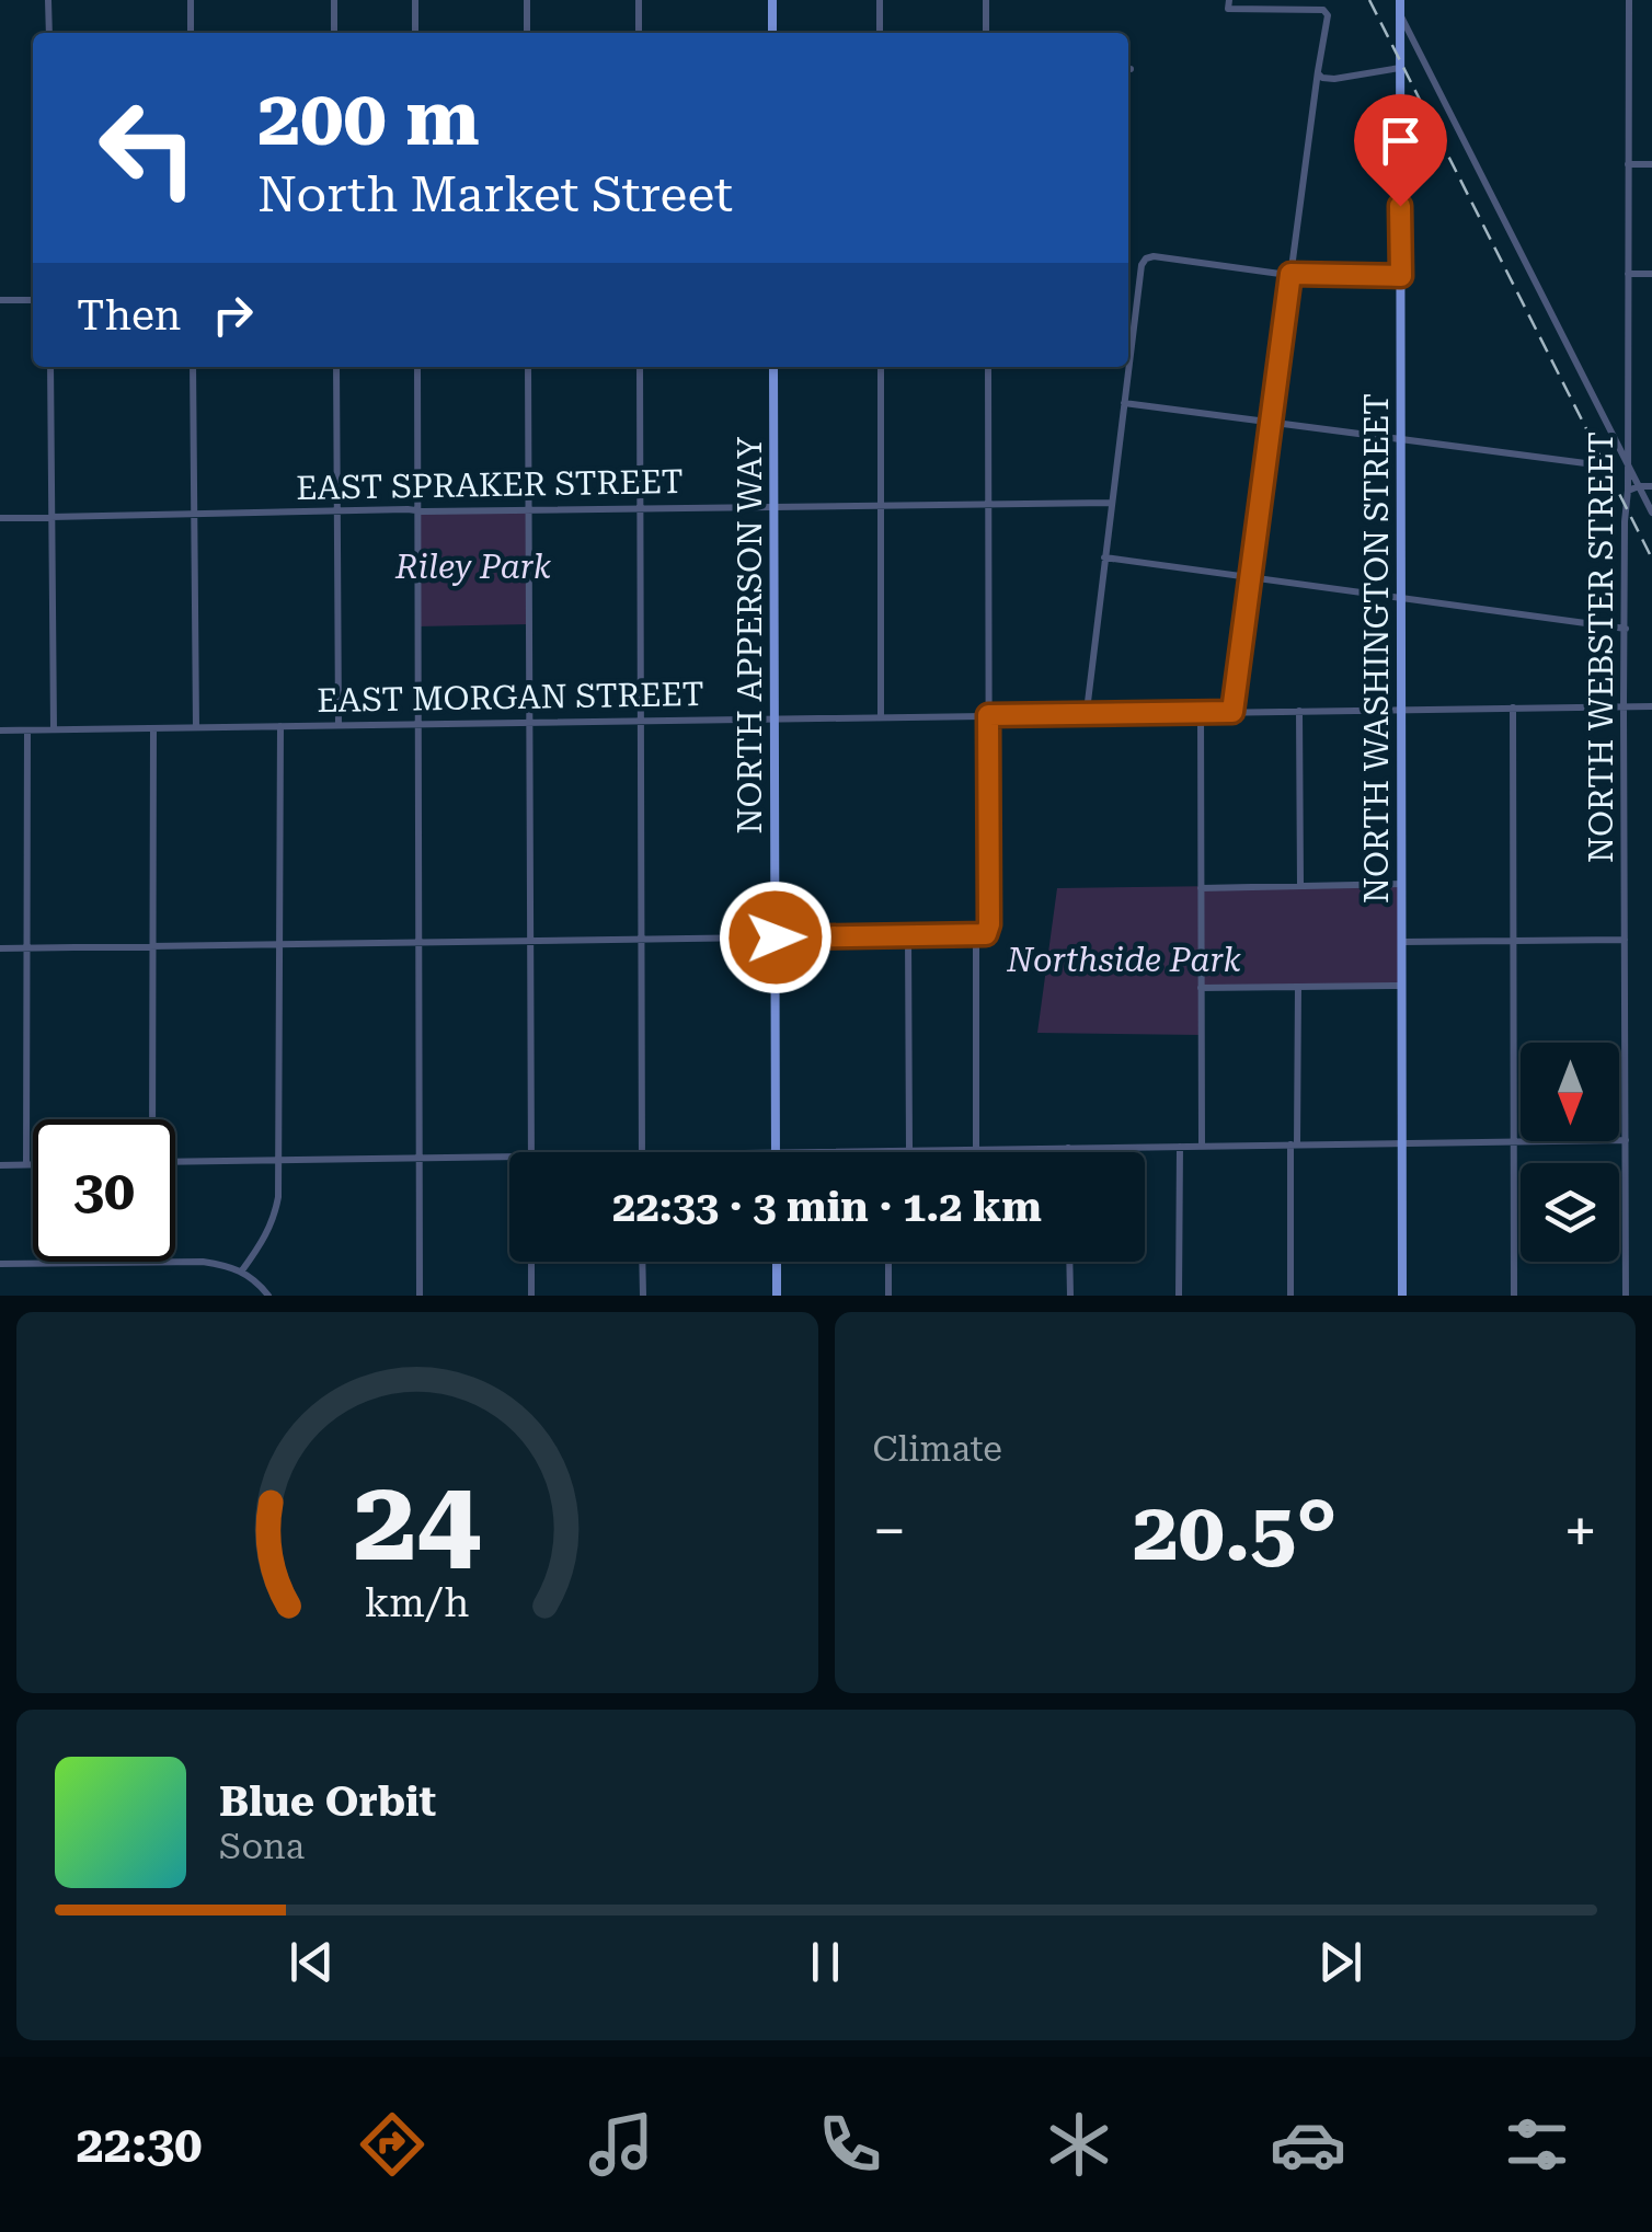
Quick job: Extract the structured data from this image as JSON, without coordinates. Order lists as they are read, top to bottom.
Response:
{
  "streets": {
    "main road": ["NORTH APPERSON WAY", "NORTH WASHINGTON STREET"],
    "street": ["EAST SPRAKER STREET", "NORTH WEBSTER STREET", "EAST MORGAN STREET"]
  },
  "crossings": [
    ["EAST SPRAKER STREET", "NORTH APPERSON WAY"],
    ["NORTH APPERSON WAY", "EAST MORGAN STREET"],
    ["NORTH WEBSTER STREET", "EAST MORGAN STREET"],
    ["NORTH WASHINGTON STREET", "EAST MORGAN STREET"]
  ],
  "parks": ["Riley Park", "Northside Park"],
  "north": "bottom",
  "page": {
    "turn": ["200 m", "North Market Street"],
    "then": "Then",
    "limit": "30",
    "trip": "22:33 · 3 min · 1.2 km",
    "tile": "Climate",
    "heat": ["−", "20.5°", "+"],
    "song": ["Blue Orbit", "Sona"],
    "tabs": "22:30",
    "gauge": ["24", "km/h"]
  }
}
